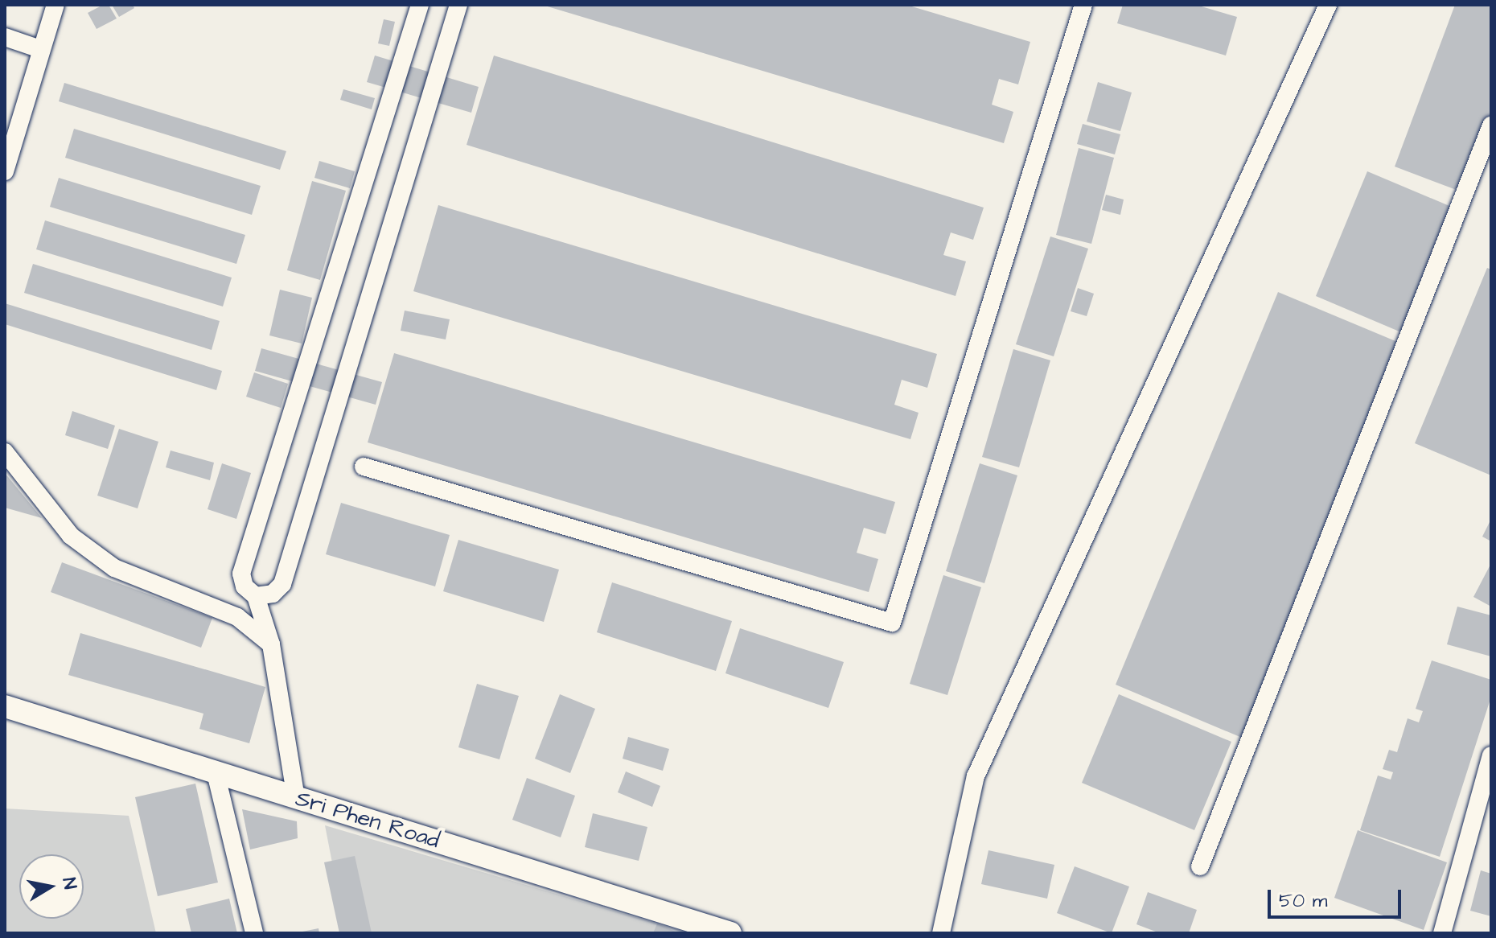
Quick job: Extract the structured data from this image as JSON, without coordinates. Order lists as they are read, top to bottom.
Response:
{
  "streets": {
    "main road": ["Sri Phen Road"]
  },
  "scale_bar": "50 m",
  "north": "right"
}
